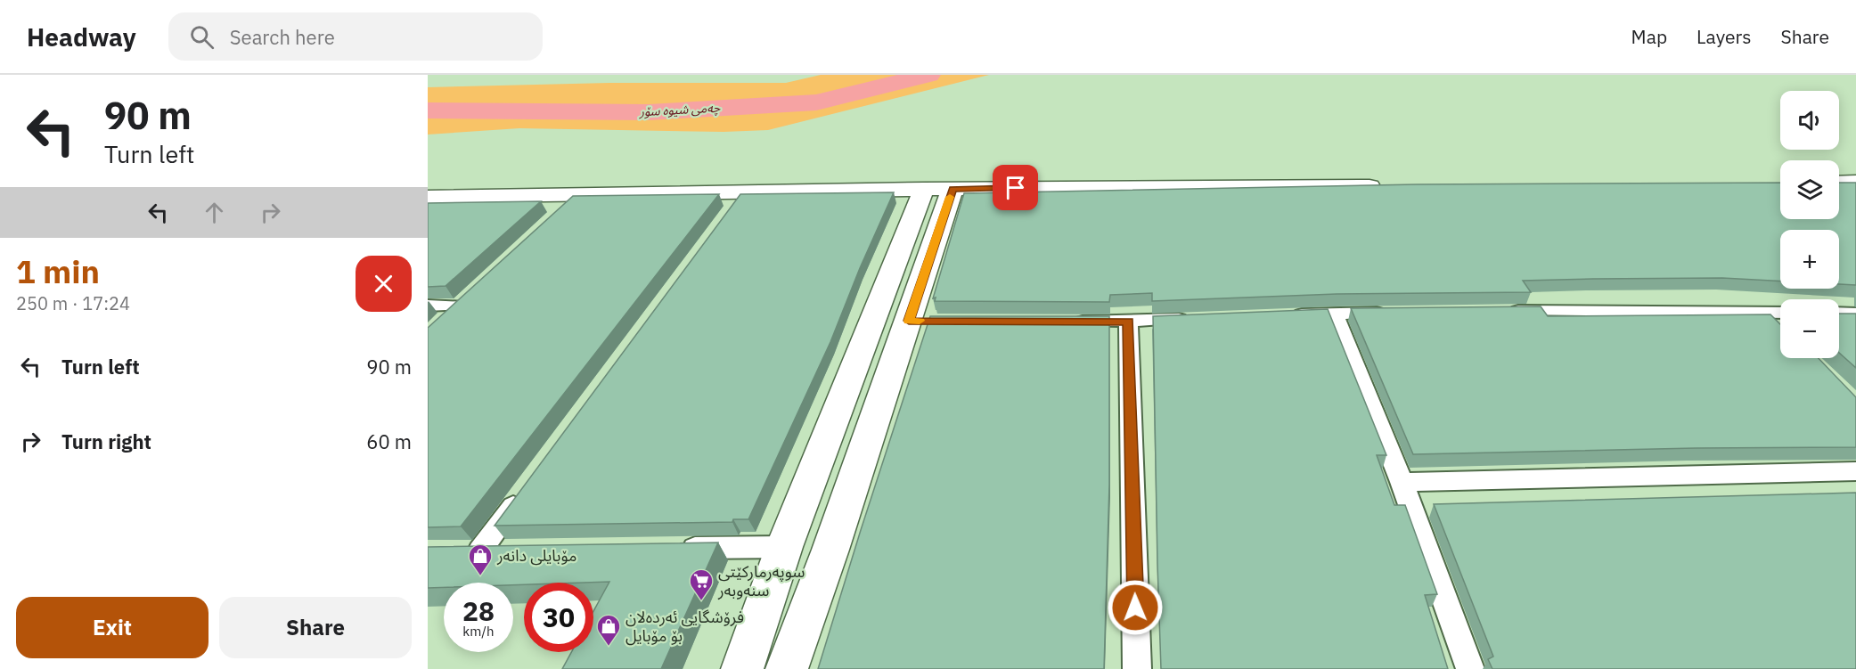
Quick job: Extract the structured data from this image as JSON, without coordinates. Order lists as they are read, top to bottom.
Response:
{
  "water": ["چەمی شیوە سۆر"],
  "places": {
    "shop": ["مۆبایلی دانەر", "فرۆشگایی ئەردەلان بۆ مۆبایل"],
    "supermarket": ["سوپەرمارکێتی سنەوبەر"]
  },
  "page": {
    "header": "Headway",
    "search": "Search here",
    "nav": ["Map", "Layers", "Share"],
    "turn": ["90 m", "Turn left"],
    "map_buttons": ["+", "−"],
    "heading": ["1 min", "250 m · 17:24"],
    "list": [
      {
        "name": "Turn left",
        "value": "90 m"
      },
      {
        "name": "Turn right",
        "value": "60 m"
      }
    ],
    "speed": "28 km/h",
    "limit": "30",
    "buttons": ["Exit", "Share"]
  }
}
